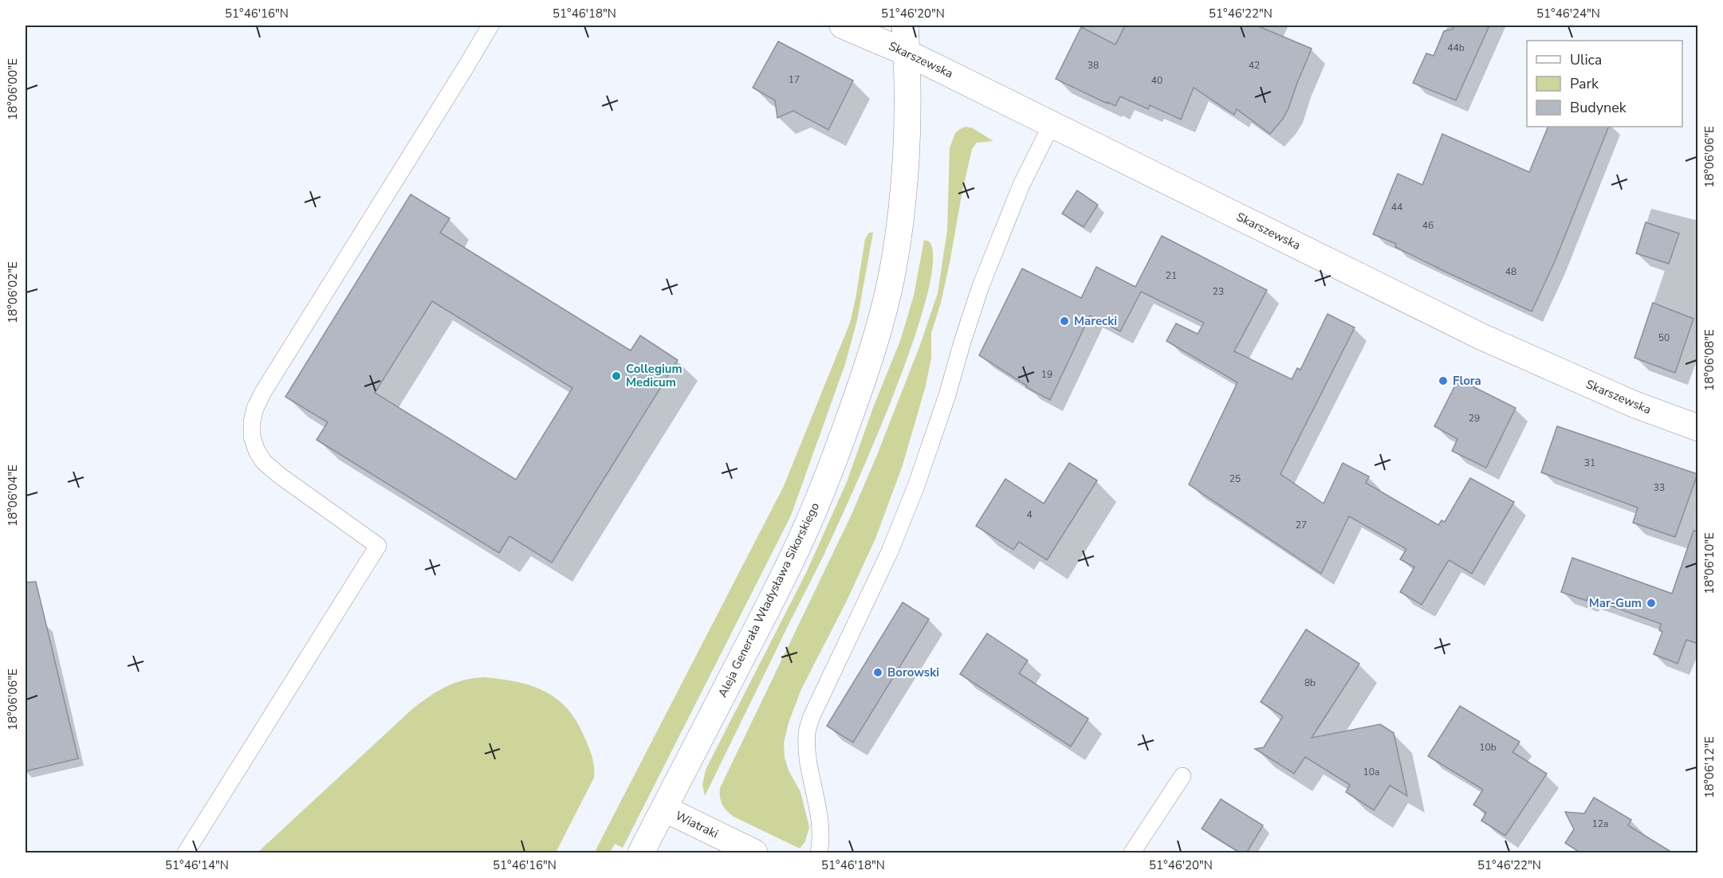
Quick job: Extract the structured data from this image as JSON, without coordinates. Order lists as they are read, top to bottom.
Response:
{
  "streets": {
    "street": ["Skarszewska", "Aleja Generała Władysława Sikorskiego", "Wiatraki"]
  },
  "crossings": [
    ["Skarszewska", "Aleja Generała Władysława Sikorskiego"],
    ["Aleja Generała Władysława Sikorskiego", "Wiatraki"]
  ],
  "places": [
    "Marecki",
    "Collegium Medicum",
    "Flora",
    "Mar-Gum",
    "Borowski"
  ],
  "house_numbers": [
    "44b",
    "38",
    "42",
    "17",
    "40",
    "44",
    "46",
    "48",
    "21",
    "23",
    "50",
    "19",
    "29",
    "31",
    "25",
    "33",
    "4",
    "27",
    "8b",
    "10b",
    "10a",
    "12a"
  ],
  "legend": ["Ulica", "Park", "Budynek"],
  "coordinates": [
    "51°46'16\"N",
    "51°46'18\"N",
    "51°46'20\"N",
    "51°46'22\"N",
    "51°46'24\"N",
    "18°06'00\"E",
    "18°06'06\"E",
    "18°06'02\"E",
    "18°06'08\"E",
    "18°06'04\"E",
    "18°06'10\"E",
    "18°06'12\"E",
    "51°46'14\"N"
  ]
}
